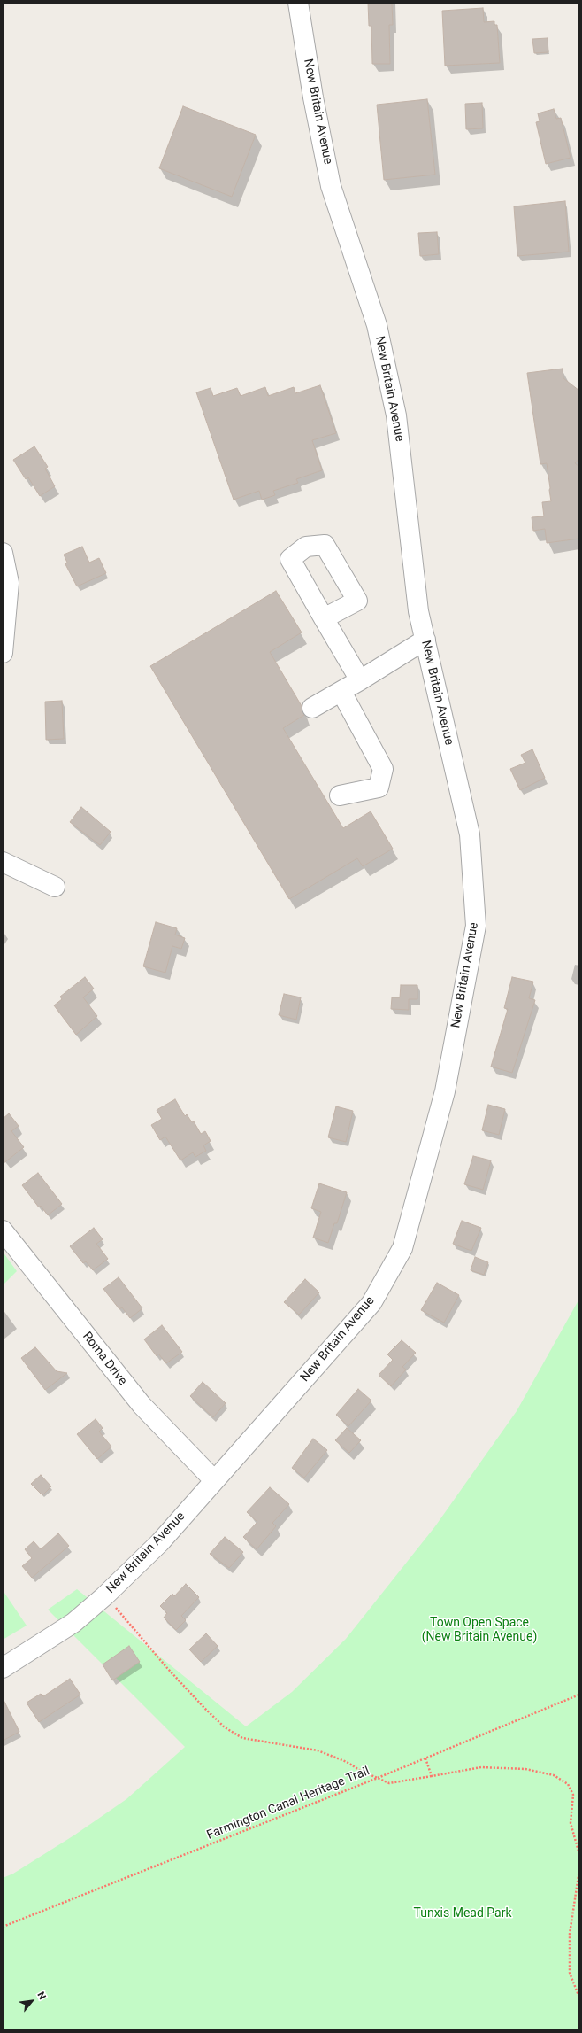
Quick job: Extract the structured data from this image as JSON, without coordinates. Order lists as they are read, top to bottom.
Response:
{
  "streets": {
    "street": ["New Britain Avenue", "Roma Drive"],
    "path": ["Farmington Canal Heritage Trail"]
  },
  "crossings": [
    ["New Britain Avenue", "Roma Drive"]
  ],
  "parks": ["Town Open Space (New Britain Avenue)", "Tunxis Mead Park"],
  "north": "top right"
}
